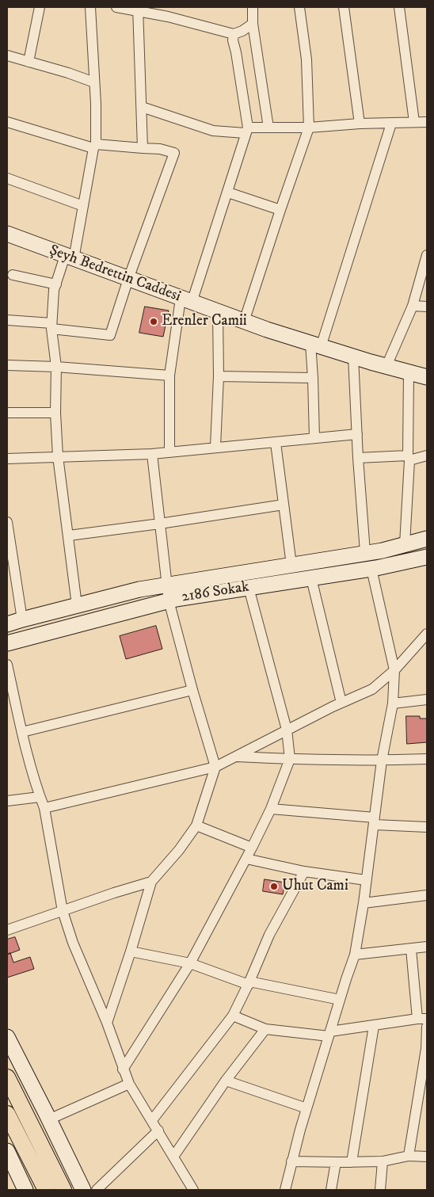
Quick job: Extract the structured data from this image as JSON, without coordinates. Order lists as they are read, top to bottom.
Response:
{
  "streets": {
    "main road": ["Şeyh Bedrettin Caddesi", "2186 Sokak"]
  },
  "places": ["Erenler Camii", "Uhut Cami"]
}
